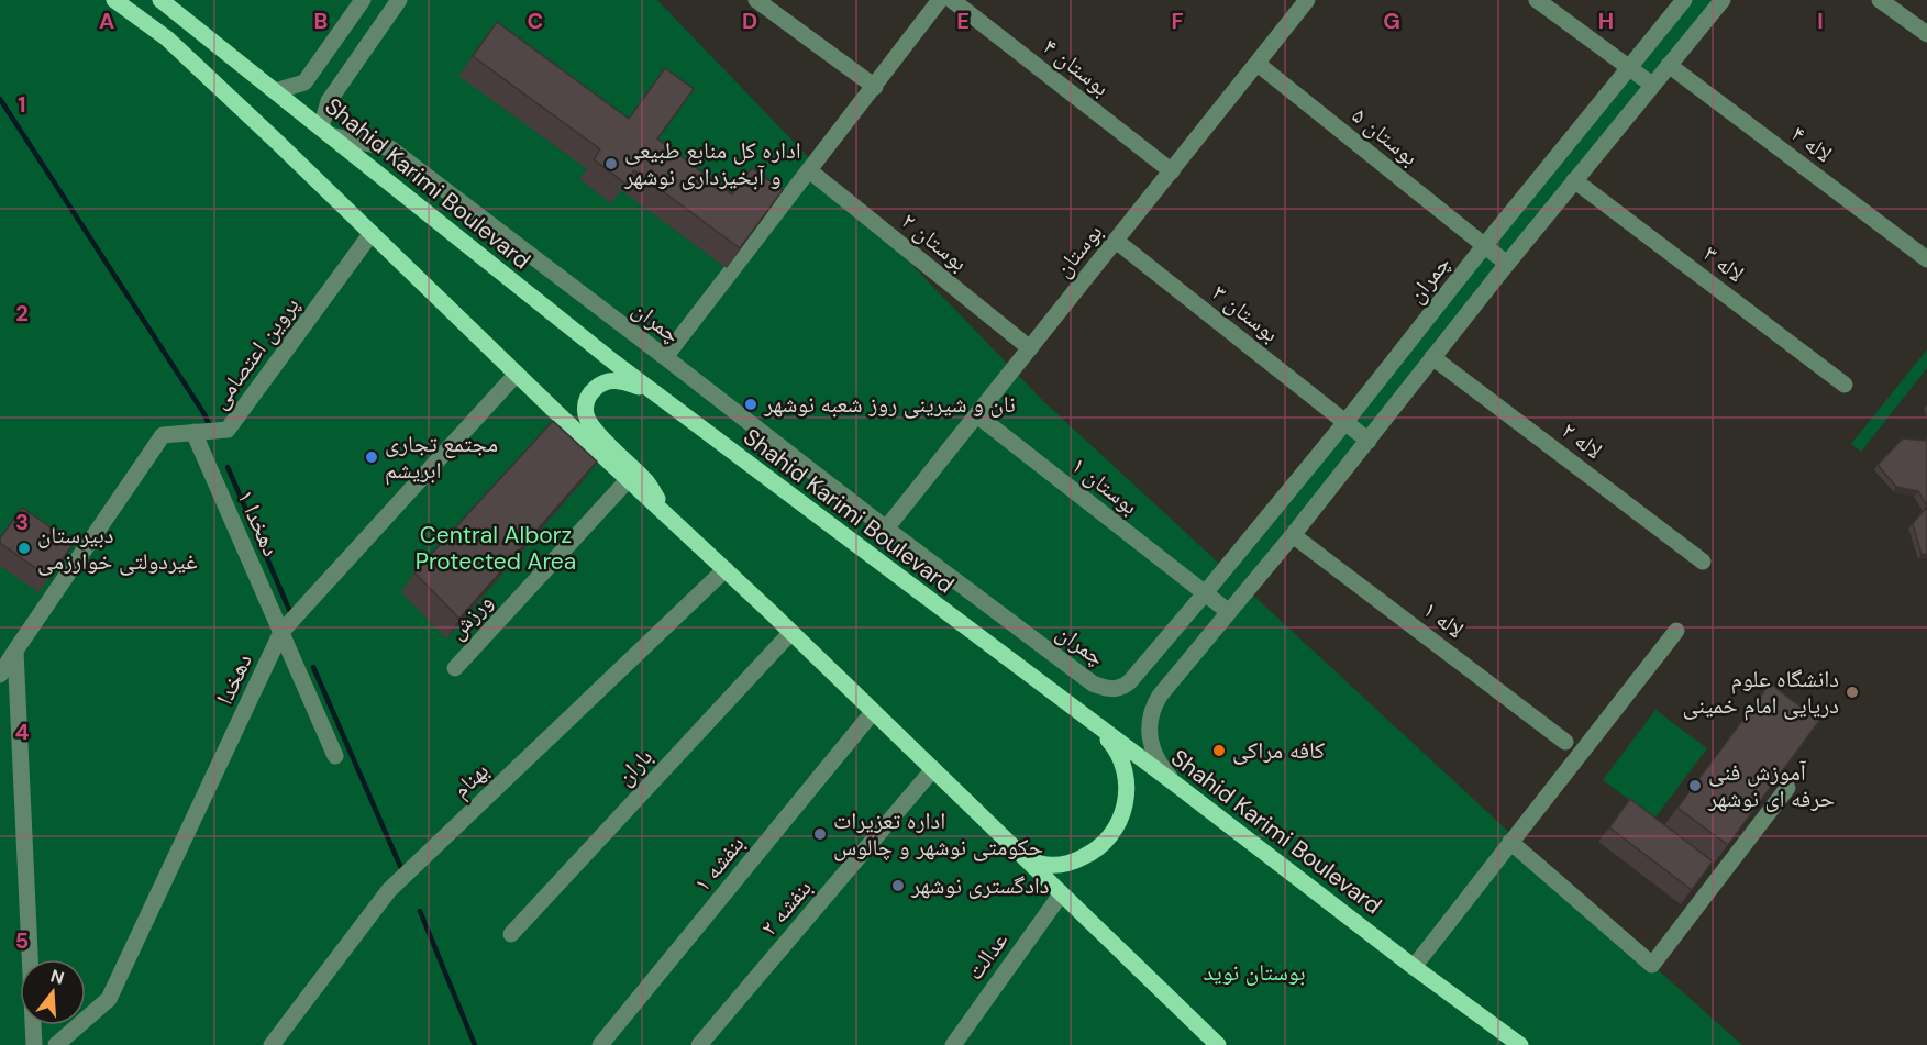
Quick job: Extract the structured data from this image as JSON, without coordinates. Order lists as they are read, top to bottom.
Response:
{
  "streets": {
    "main road": ["Shahid Karimi Boulevard"],
    "street": [
      "بوستان ۴",
      "بوستان ۵",
      "لاله ۴",
      "بوستان ۲",
      "بوستان",
      "لاله ۳",
      "چمران",
      "بوستان ۳",
      "پروین اعتصامی",
      "لاله ۲",
      "بوستان ۱",
      "دهخدا ۱",
      "ورزش",
      "لاله ۱",
      "دهخدا",
      "باران",
      "بهنام",
      "بنفشه ۱",
      "بنفشه ۲",
      "عدالت"
    ]
  },
  "crossings": [
    ["بوستان ۴", "بوستان"],
    ["بوستان ۵", "بوستان"],
    ["بوستان ۵", "چمران"],
    ["Shahid Karimi Boulevard", "چمران"],
    ["بوستان ۲", "بوستان"],
    ["بوستان", "چمران"],
    ["بوستان", "بوستان ۳"],
    ["بوستان", "بوستان ۱"],
    ["چمران", "بوستان ۳"],
    ["چمران", "بوستان ۱"],
    ["پروین اعتصامی", "دهخدا ۱"],
    ["دهخدا ۱", "دهخدا"]
  ],
  "parks": ["Central Alborz Protected Area", "بوستان نوید"],
  "places": [
    "اداره كل منابع طبيعی و آبخيزداری نوشهر",
    "نان و شیرینی روز شعبه نوشهر",
    "مجتمع تجاری ابریشم",
    "دبیرستان غیردولتی خوارزمی",
    "دانشگاه علوم دریایی امام خمینی",
    "کافه مراکی",
    "آموزش فنی حرفه ای نوشهر",
    "اداره تعزیرات حکومتی نوشهر و چالوس",
    "دادگستری نوشهر"
  ],
  "north": "top",
  "grid": {
    "columns": [
      "A",
      "B",
      "C",
      "D",
      "E",
      "F",
      "G",
      "H",
      "I"
    ],
    "rows": [
      "1",
      "2",
      "3",
      "4",
      "5"
    ]
  }
}
